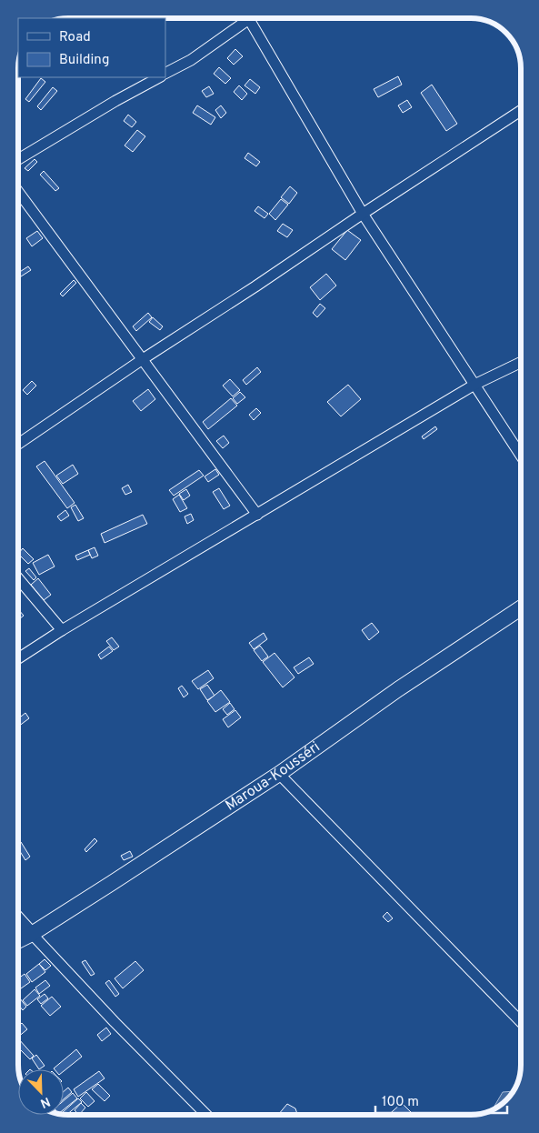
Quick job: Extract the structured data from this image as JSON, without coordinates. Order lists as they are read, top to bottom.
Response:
{
  "streets": {
    "highway": ["Maroua-Kousséri"]
  },
  "legend": ["Road", "Building"],
  "scale_bar": "100 m",
  "north": "bottom right"
}
